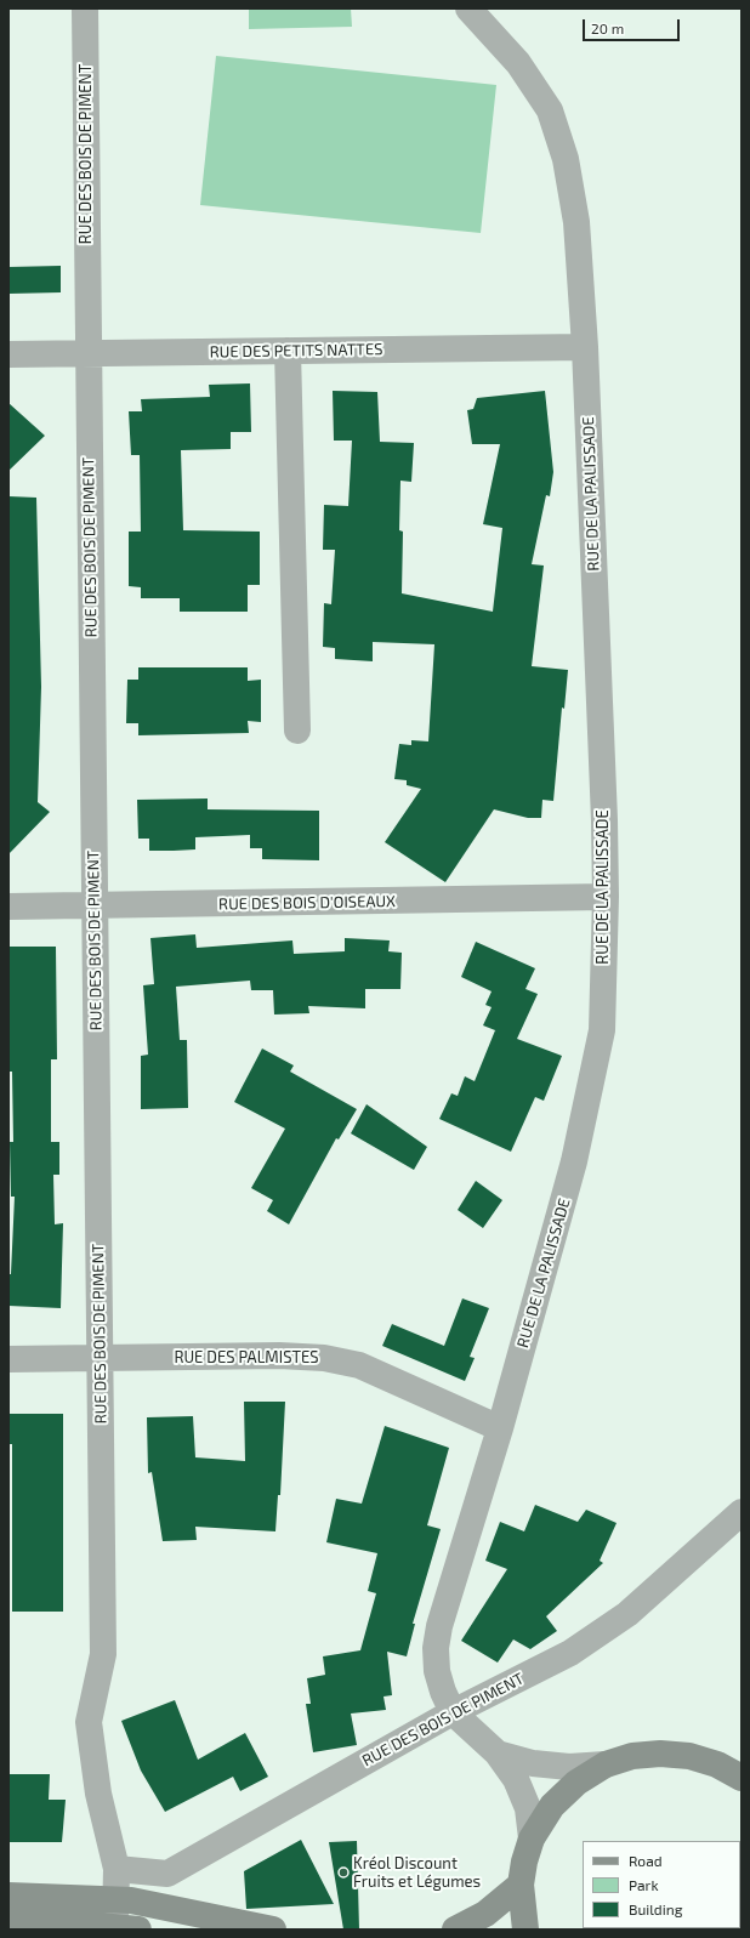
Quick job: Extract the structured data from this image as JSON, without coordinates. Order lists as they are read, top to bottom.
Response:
{
  "streets": {
    "street": [
      "RUE DES BOIS DE PIMENT",
      "RUE DES PETITS NATTES",
      "RUE DE LA PALISSADE",
      "RUE DES BOIS D'OISEAUX",
      "RUE DES PALMISTES"
    ]
  },
  "crossings": [
    ["RUE DES BOIS DE PIMENT", "RUE DES PETITS NATTES"],
    ["RUE DES BOIS DE PIMENT", "RUE DE LA PALISSADE"],
    ["RUE DES BOIS DE PIMENT", "RUE DES BOIS D'OISEAUX"],
    ["RUE DES BOIS DE PIMENT", "RUE DES PALMISTES"],
    ["RUE DES PETITS NATTES", "RUE DE LA PALISSADE"],
    ["RUE DE LA PALISSADE", "RUE DES BOIS D'OISEAUX"],
    ["RUE DE LA PALISSADE", "RUE DES PALMISTES"]
  ],
  "places": ["Kréol Discount Fruits et Légumes"],
  "legend": ["Road", "Park", "Building"],
  "scale_bar": "20 m"
}
